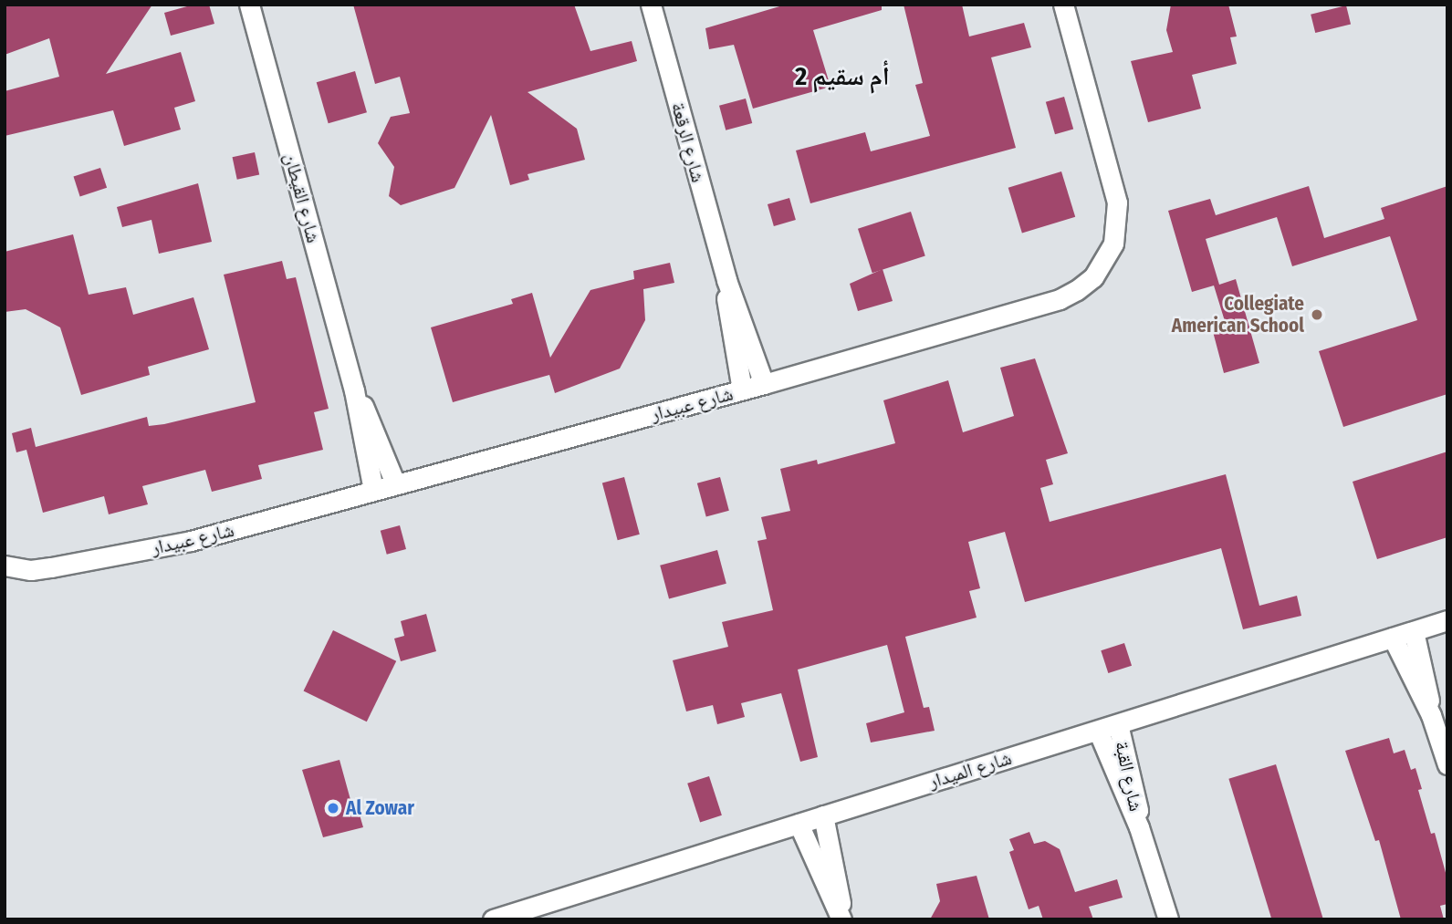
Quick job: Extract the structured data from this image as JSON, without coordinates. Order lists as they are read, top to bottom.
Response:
{
  "streets": {
    "street": [
      "شارع الرقعة",
      "شارع القيطان",
      "شارع عبيدار",
      "شارع الميدار",
      "شارع القبة"
    ]
  },
  "crossings": [
    ["شارع الرقعة", "شارع عبيدار"],
    ["شارع القيطان", "شارع عبيدار"],
    ["شارع الميدار", "شارع القبة"]
  ],
  "districts": ["أم سقيم 2"],
  "places": ["Collegiate American School", "Al Zowar"]
}
